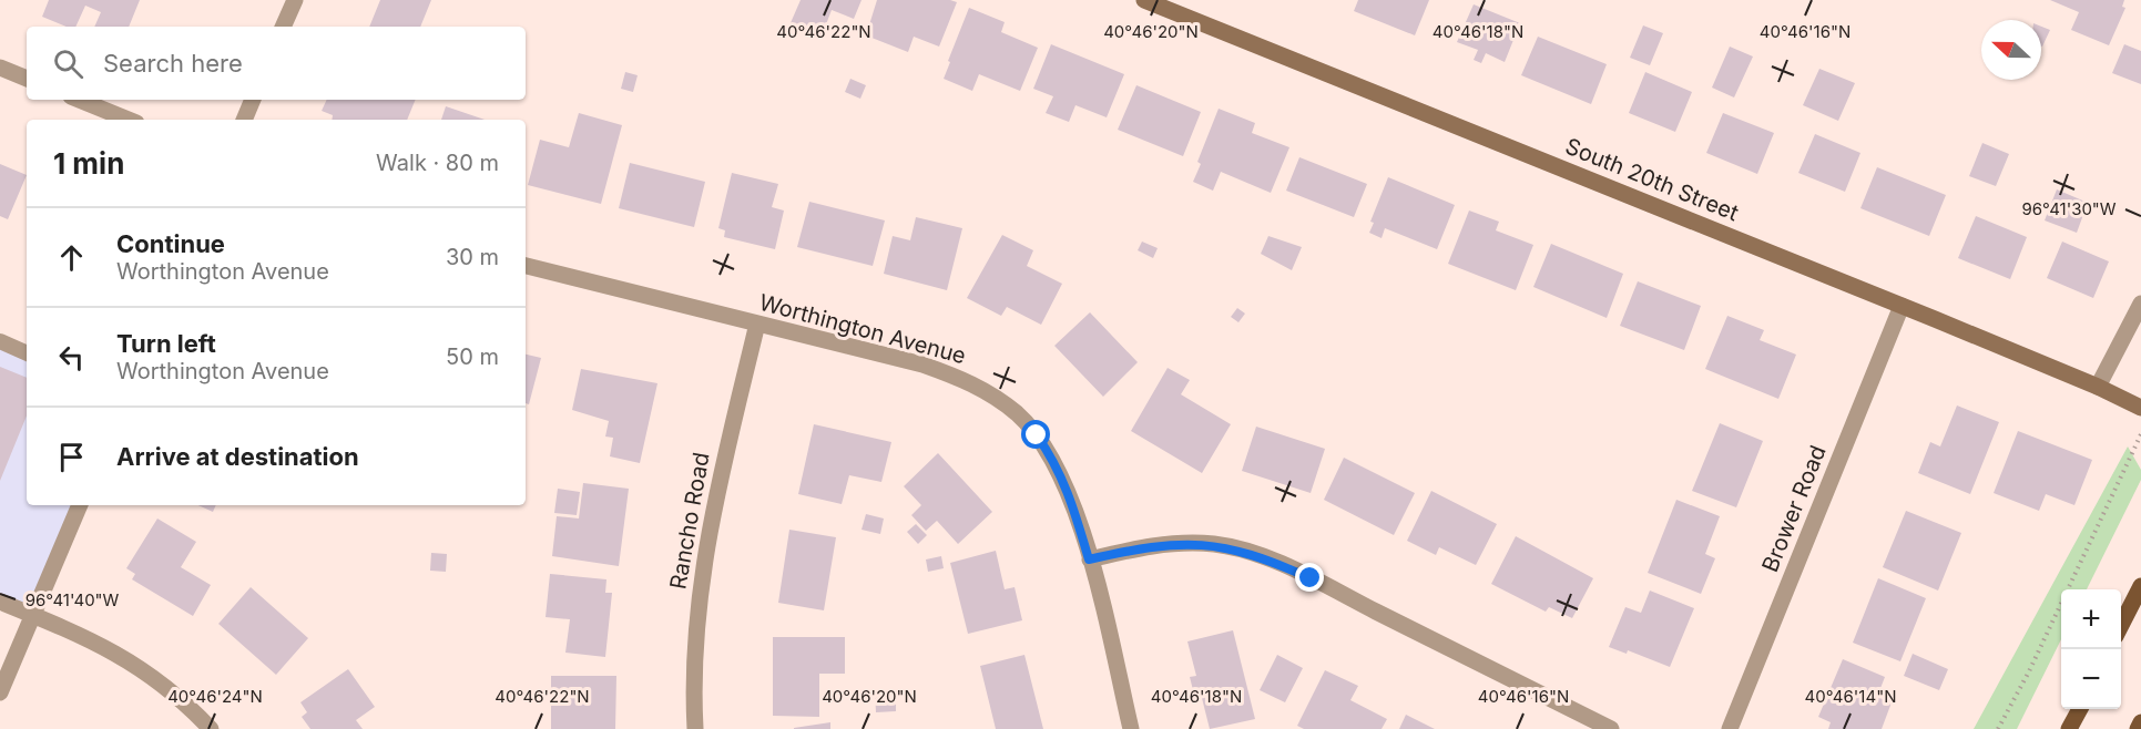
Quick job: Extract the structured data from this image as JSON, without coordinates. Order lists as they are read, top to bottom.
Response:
{
  "streets": {
    "street": [
      "South 20th Street",
      "Worthington Avenue",
      "Brower Road",
      "Rancho Road"
    ]
  },
  "crossings": [
    ["South 20th Street", "Brower Road"],
    ["Worthington Avenue", "Rancho Road"]
  ],
  "north": "left",
  "page": {
    "search": "Search here",
    "heading": ["1 min", "Walk · 80 m"],
    "list": [
      ["Continue", "Worthington Avenue", "30 m"],
      ["Turn left", "Worthington Avenue", "50 m"],
      "Arrive at destination"
    ],
    "map_buttons": ["+", "−"]
  },
  "coordinates": [
    "40°46'22\"N",
    "40°46'20\"N",
    "40°46'18\"N",
    "40°46'16\"N",
    "96°41'30\"W",
    "96°41'40\"W",
    "40°46'24\"N",
    "40°46'14\"N"
  ]
}
